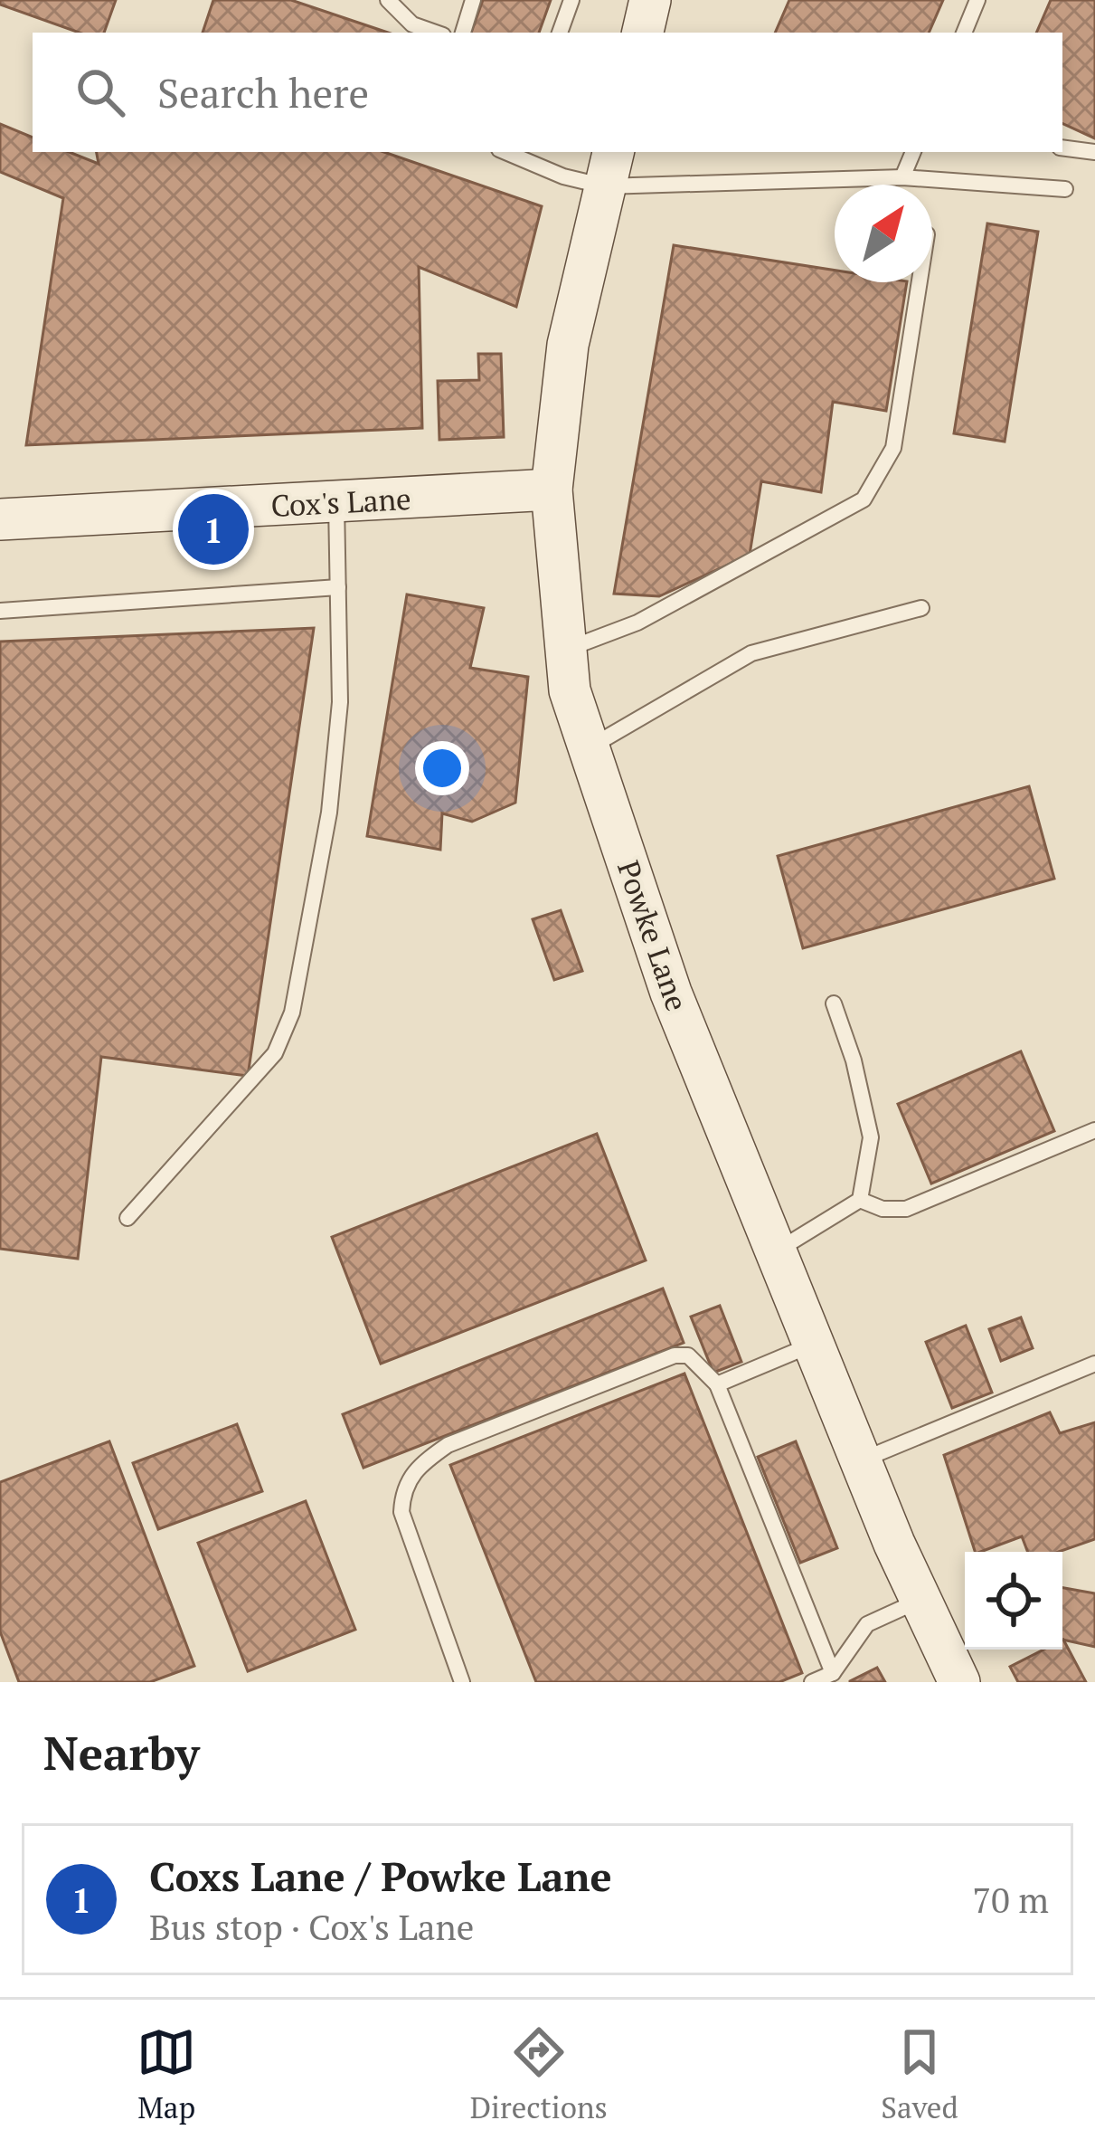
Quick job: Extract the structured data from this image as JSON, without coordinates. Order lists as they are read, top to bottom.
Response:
{
  "streets": {
    "street": ["Cox's Lane", "Powke Lane"]
  },
  "crossings": [
    ["Cox's Lane", "Powke Lane"]
  ],
  "north": "top right",
  "page": {
    "search": "Search here",
    "pins": "1",
    "heading": "Nearby",
    "list": [
      {
        "mark": "1",
        "name": "Coxs Lane / Powke Lane",
        "note": "Bus stop · Cox's Lane",
        "value": "70 m"
      }
    ],
    "nav": ["Map", "Directions", "Saved"]
  }
}
